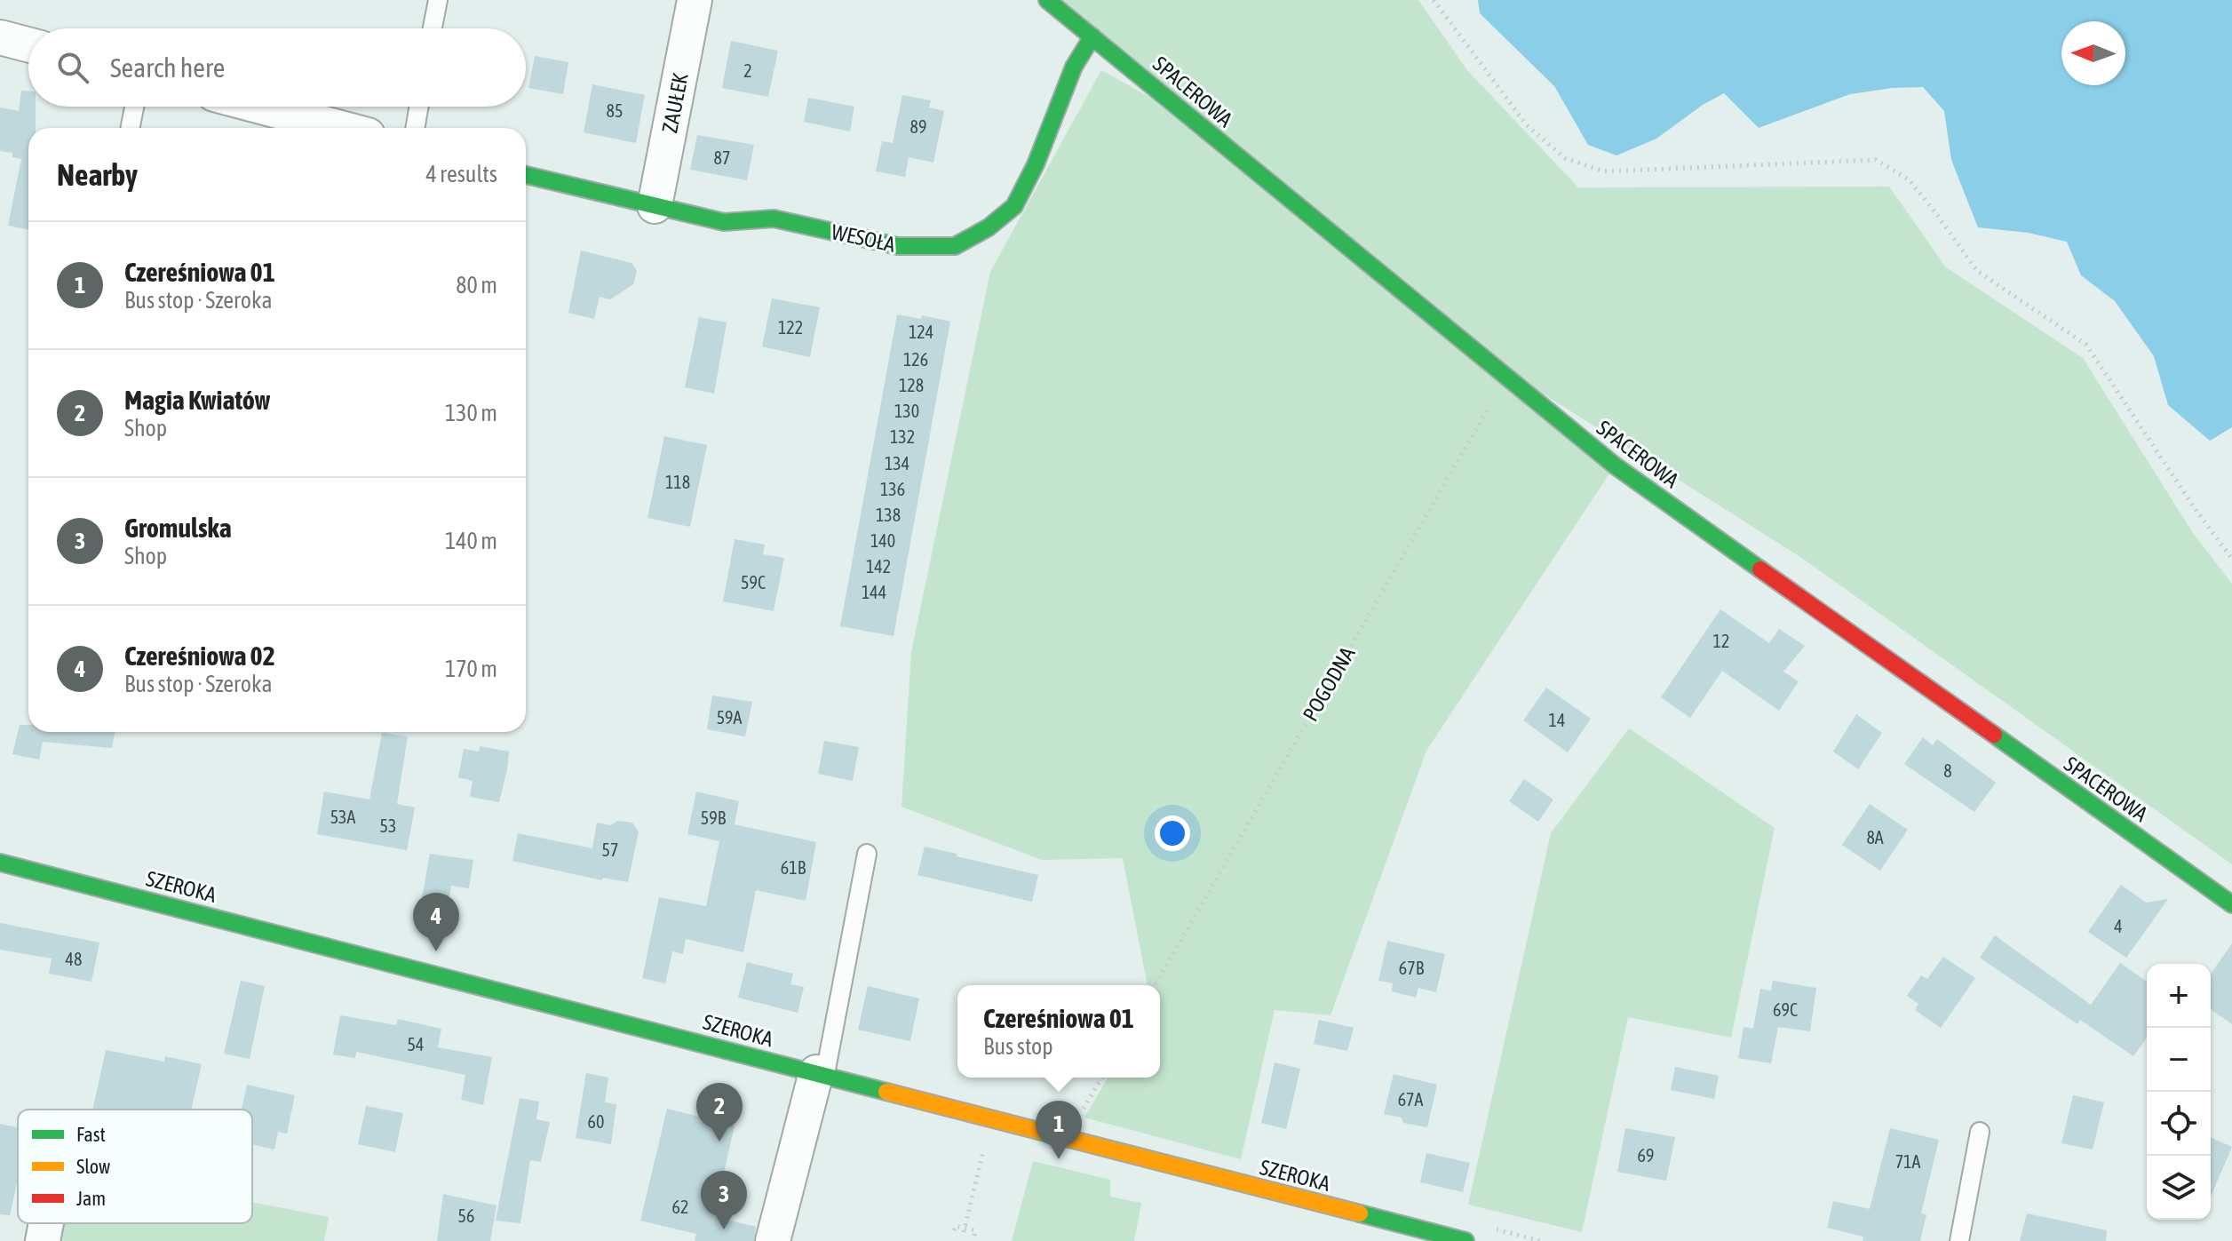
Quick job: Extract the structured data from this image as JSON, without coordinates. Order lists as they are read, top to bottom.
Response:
{
  "streets": {
    "street": [
      "SPACEROWA",
      "ZAUŁEK",
      "WESOŁA",
      "SZEROKA"
    ],
    "path": ["POGODNA"]
  },
  "crossings": [
    ["SPACEROWA", "WESOŁA"],
    ["SPACEROWA", "POGODNA"],
    ["ZAUŁEK", "WESOŁA"]
  ],
  "house_numbers": [
    "2",
    "85",
    "89",
    "87",
    "122",
    "124",
    "126",
    "128",
    "130",
    "132",
    "134",
    "118",
    "136",
    "138",
    "140",
    "142",
    "59C",
    "144",
    "12",
    "59A",
    "14",
    "8",
    "53A",
    "59B",
    "53",
    "8A",
    "57",
    "61B",
    "4",
    "48",
    "67B",
    "69C",
    "54",
    "67A",
    "60",
    "69",
    "71A",
    "62",
    "56"
  ],
  "legend": ["Fast", "Slow", "Jam"],
  "north": "left",
  "page": {
    "search": "Search here",
    "heading": ["Nearby", "4 results"],
    "list": [
      {
        "mark": "1",
        "name": "Czereśniowa 01",
        "note": "Bus stop · Szeroka",
        "value": "80 m"
      },
      {
        "mark": "2",
        "name": "Magia Kwiatów",
        "note": "Shop",
        "value": "130 m"
      },
      {
        "mark": "3",
        "name": "Gromulska",
        "note": "Shop",
        "value": "140 m"
      },
      {
        "mark": "4",
        "name": "Czereśniowa 02",
        "note": "Bus stop · Szeroka",
        "value": "170 m"
      }
    ],
    "pins": [
      "4",
      "2",
      "1",
      "3"
    ],
    "map_buttons": ["+", "−"],
    "popup": ["Czereśniowa 01", "Bus stop"]
  }
}
